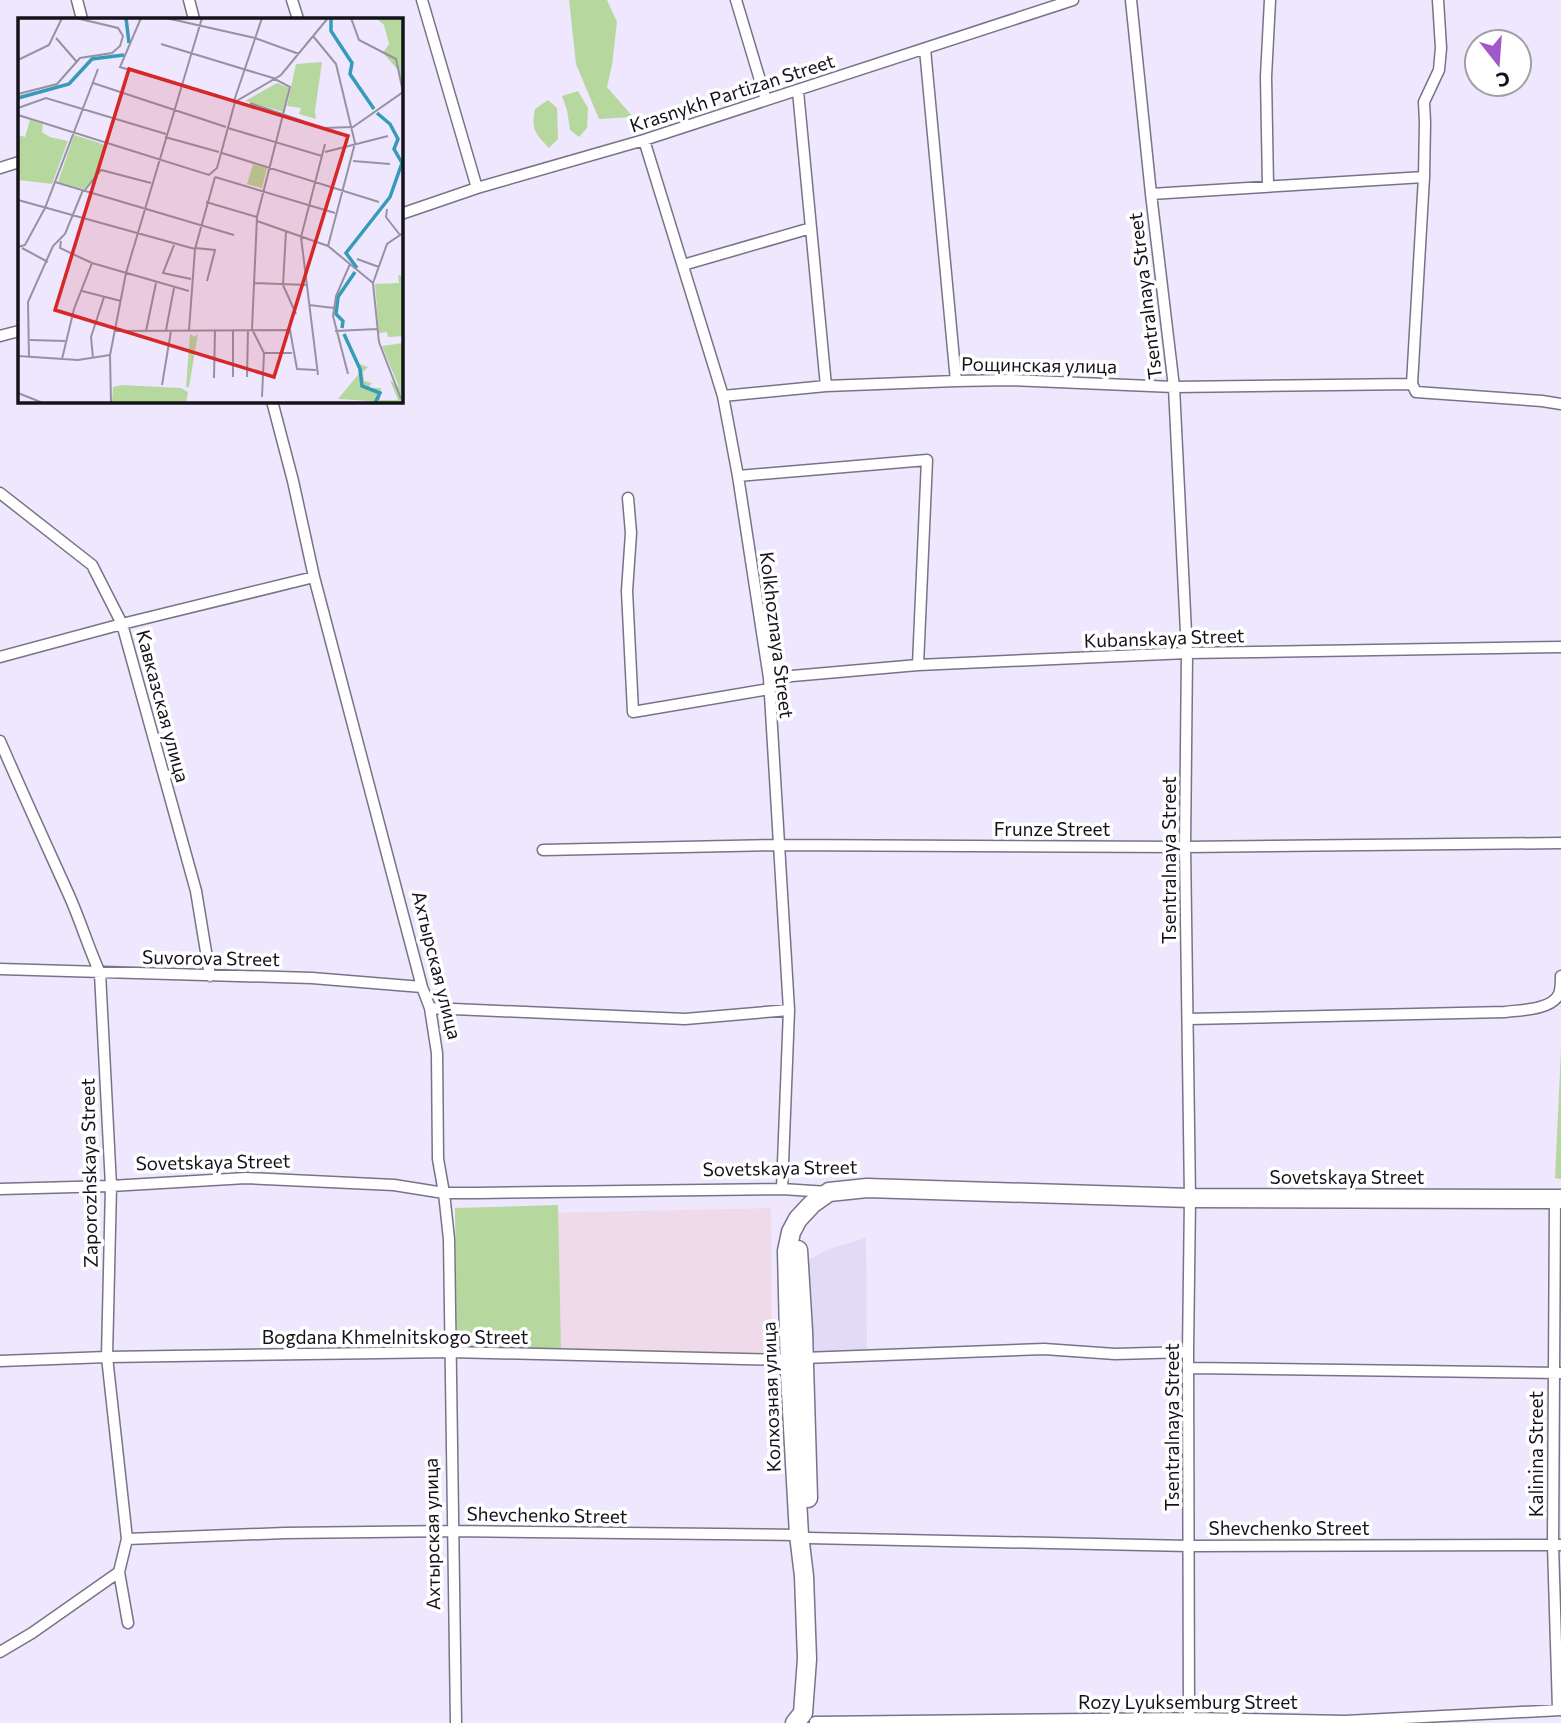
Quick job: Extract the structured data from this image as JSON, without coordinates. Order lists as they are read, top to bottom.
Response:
{
  "streets": {
    "highway": ["Sovetskaya Street", "Колхозная улица"],
    "street": [
      "Krasnykh Partizan Street",
      "Tsentralnaya Street",
      "Рощинская улица",
      "Kolkhoznaya Street",
      "Kubanskaya Street",
      "Кавказская улица",
      "Frunze Street",
      "Suvorova Street",
      "Ахтырская улица",
      "Zaporozhskaya Street",
      "Bogdana Khmelnitskogo Street",
      "Kalinina Street",
      "Shevchenko Street",
      "Rozy Lyuksemburg Street"
    ]
  },
  "crossings": [
    ["Krasnykh Partizan Street", "Kolkhoznaya Street"],
    ["Tsentralnaya Street", "Рощинская улица"],
    ["Tsentralnaya Street", "Kubanskaya Street"],
    ["Tsentralnaya Street", "Frunze Street"],
    ["Tsentralnaya Street", "Sovetskaya Street"],
    ["Tsentralnaya Street", "Bogdana Khmelnitskogo Street"],
    ["Tsentralnaya Street", "Shevchenko Street"],
    ["Tsentralnaya Street", "Rozy Lyuksemburg Street"],
    ["Рощинская улица", "Kolkhoznaya Street"],
    ["Kolkhoznaya Street", "Kubanskaya Street"],
    ["Kolkhoznaya Street", "Frunze Street"],
    ["Kolkhoznaya Street", "Sovetskaya Street"],
    ["Кавказская улица", "Suvorova Street"],
    ["Suvorova Street", "Ахтырская улица"],
    ["Suvorova Street", "Zaporozhskaya Street"],
    ["Ахтырская улица", "Sovetskaya Street"],
    ["Ахтырская улица", "Bogdana Khmelnitskogo Street"],
    ["Ахтырская улица", "Shevchenko Street"],
    ["Sovetskaya Street", "Zaporozhskaya Street"],
    ["Sovetskaya Street", "Колхозная улица"],
    ["Sovetskaya Street", "Kalinina Street"],
    ["Zaporozhskaya Street", "Bogdana Khmelnitskogo Street"],
    ["Zaporozhskaya Street", "Shevchenko Street"],
    ["Bogdana Khmelnitskogo Street", "Колхозная улица"],
    ["Колхозная улица", "Shevchenko Street"],
    ["Колхозная улица", "Rozy Lyuksemburg Street"],
    ["Kalinina Street", "Shevchenko Street"],
    ["Kalinina Street", "Rozy Lyuksemburg Street"]
  ],
  "north": "bottom"
}
